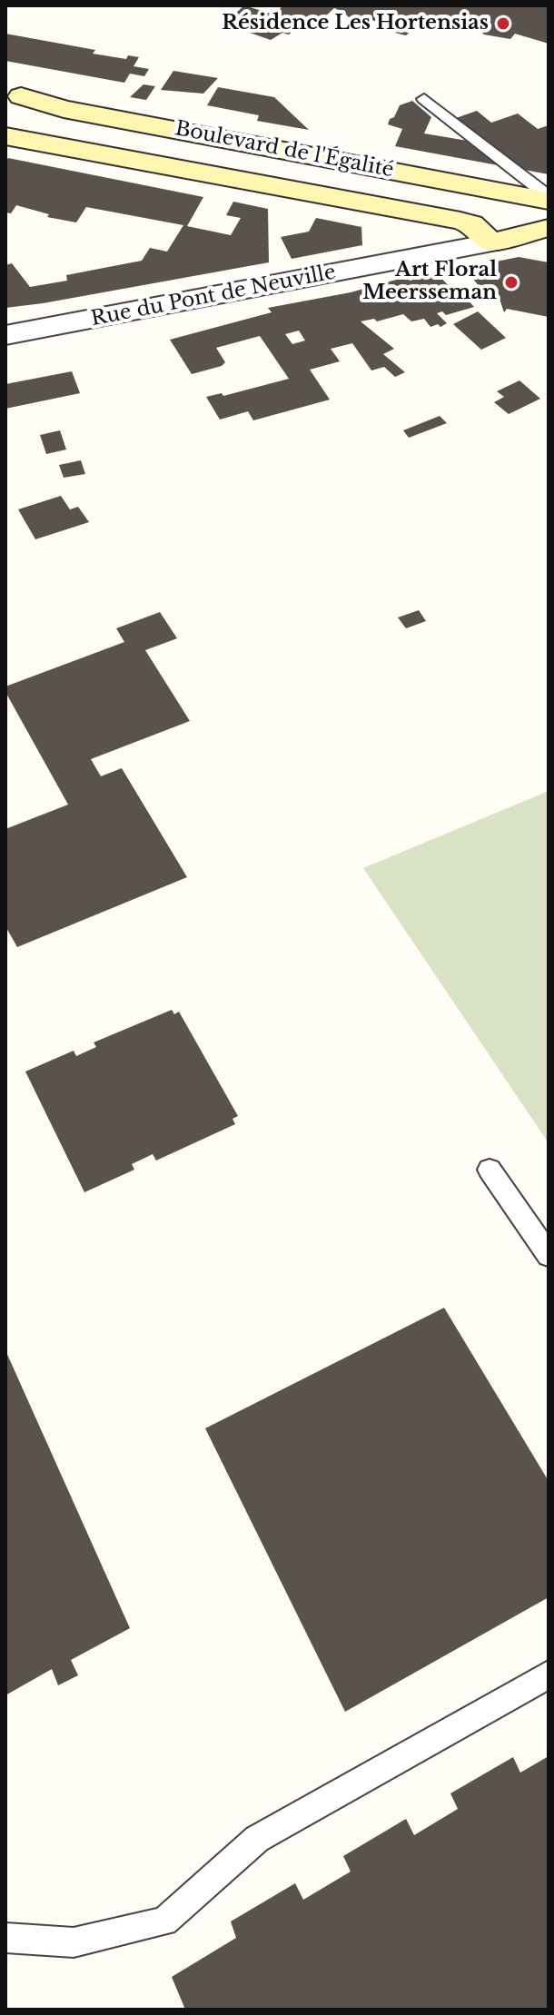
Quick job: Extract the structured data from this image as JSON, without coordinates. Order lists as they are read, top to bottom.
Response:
{
  "streets": {
    "main road": ["Boulevard de l'Égalité", "Rue du Pont de Neuville"]
  },
  "crossings": [
    ["Boulevard de l'Égalité", "Rue du Pont de Neuville"]
  ],
  "places": ["Résidence Les Hortensias", "Art Floral Meersseman"]
}
